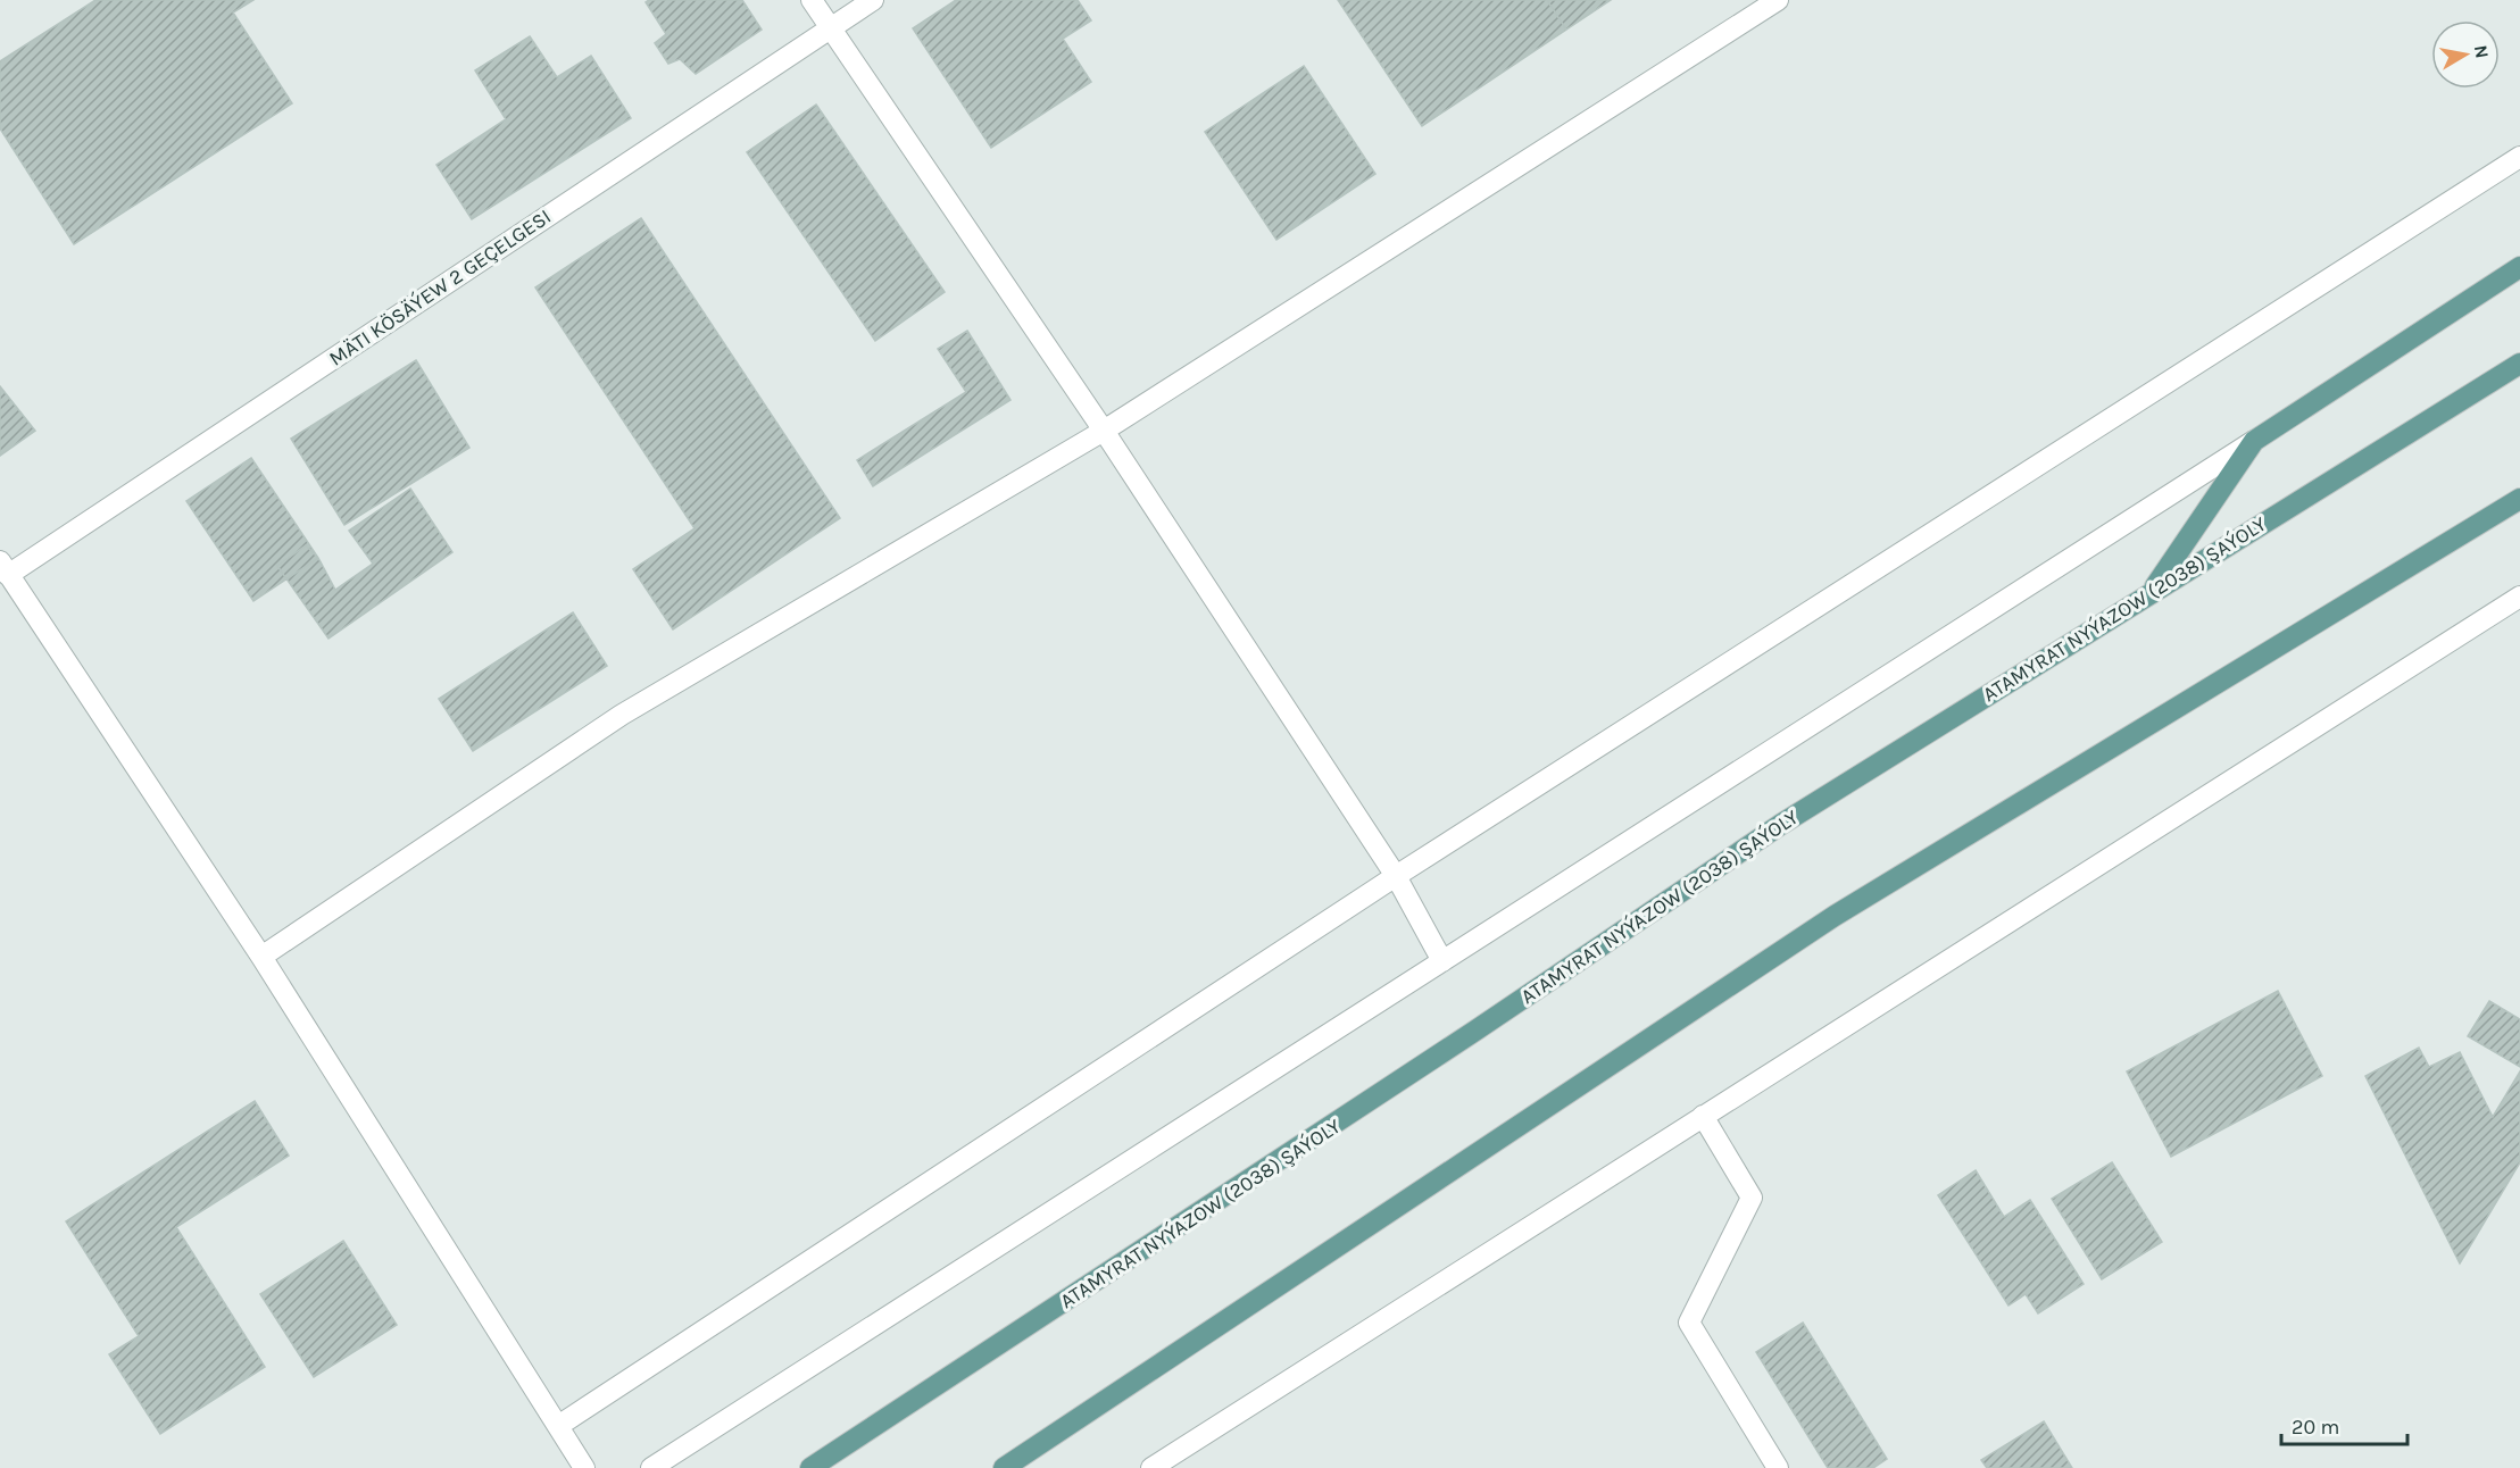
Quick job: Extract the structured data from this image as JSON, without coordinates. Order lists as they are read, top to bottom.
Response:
{
  "streets": {
    "main road": ["ATAMYRAT NYÝAZOW (2038) ŞAÝOLY"],
    "street": ["MÄTI KÖSÄÝEW 2 GEÇELGESI"]
  },
  "scale_bar": "20 m",
  "north": "right"
}
